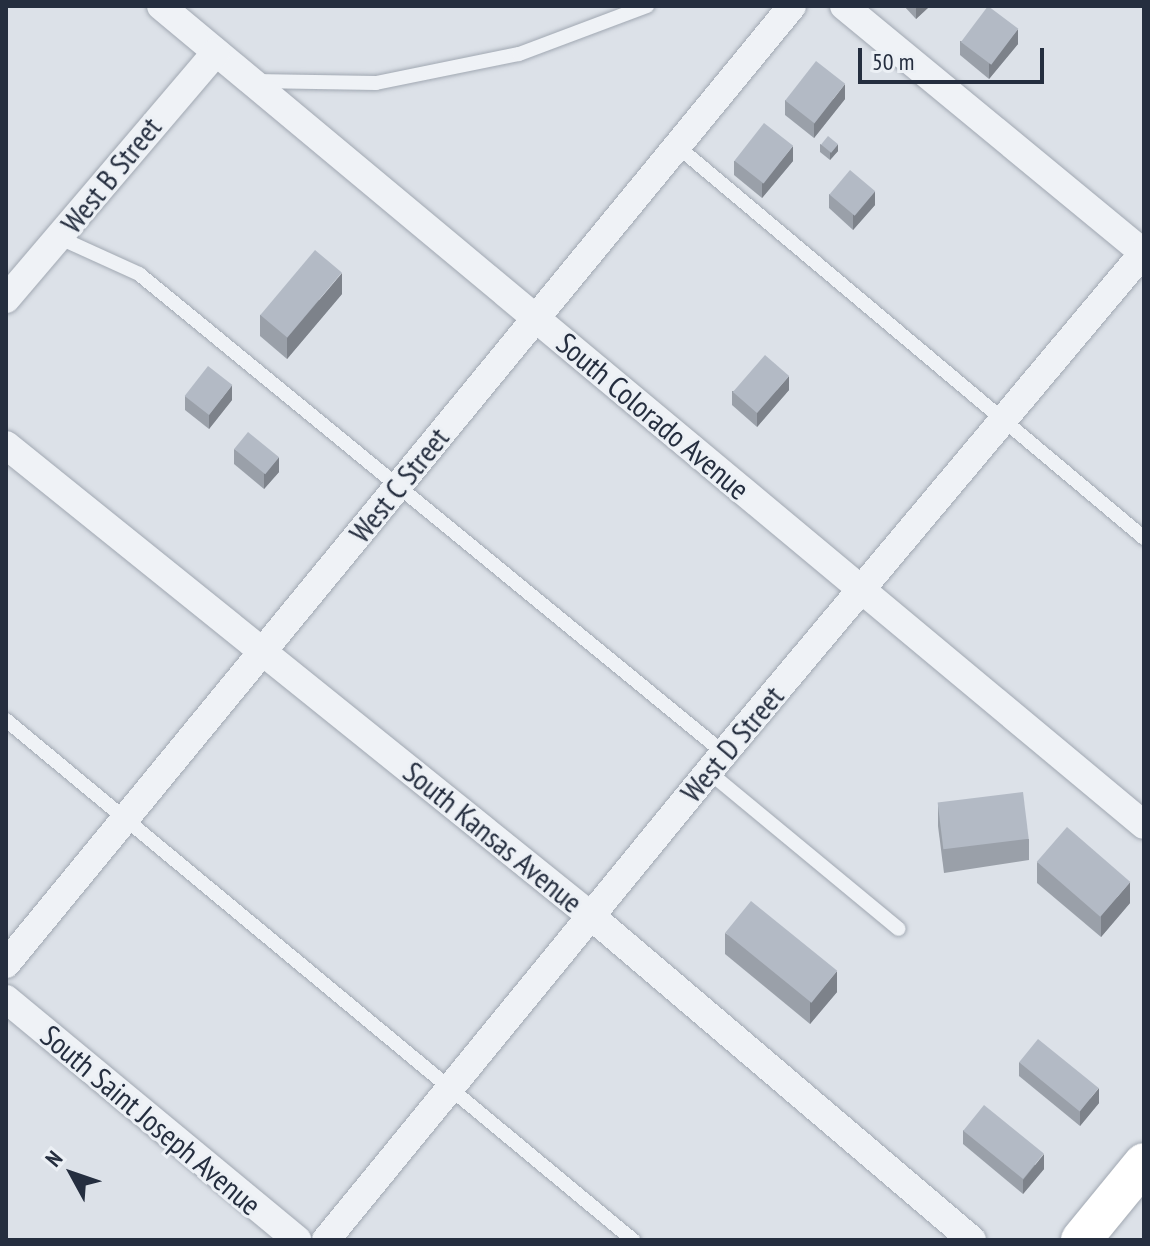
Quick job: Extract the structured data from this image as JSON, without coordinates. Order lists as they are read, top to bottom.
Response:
{
  "streets": {
    "street": [
      "West B Street",
      "South Colorado Avenue",
      "West C Street",
      "West D Street",
      "South Kansas Avenue",
      "South Saint Joseph Avenue"
    ]
  },
  "crossings": [
    ["West B Street", "South Colorado Avenue"],
    ["South Colorado Avenue", "West C Street"],
    ["South Colorado Avenue", "West D Street"],
    ["West C Street", "South Kansas Avenue"],
    ["West D Street", "South Kansas Avenue"]
  ],
  "scale_bar": "50 m",
  "north": "top left"
}
